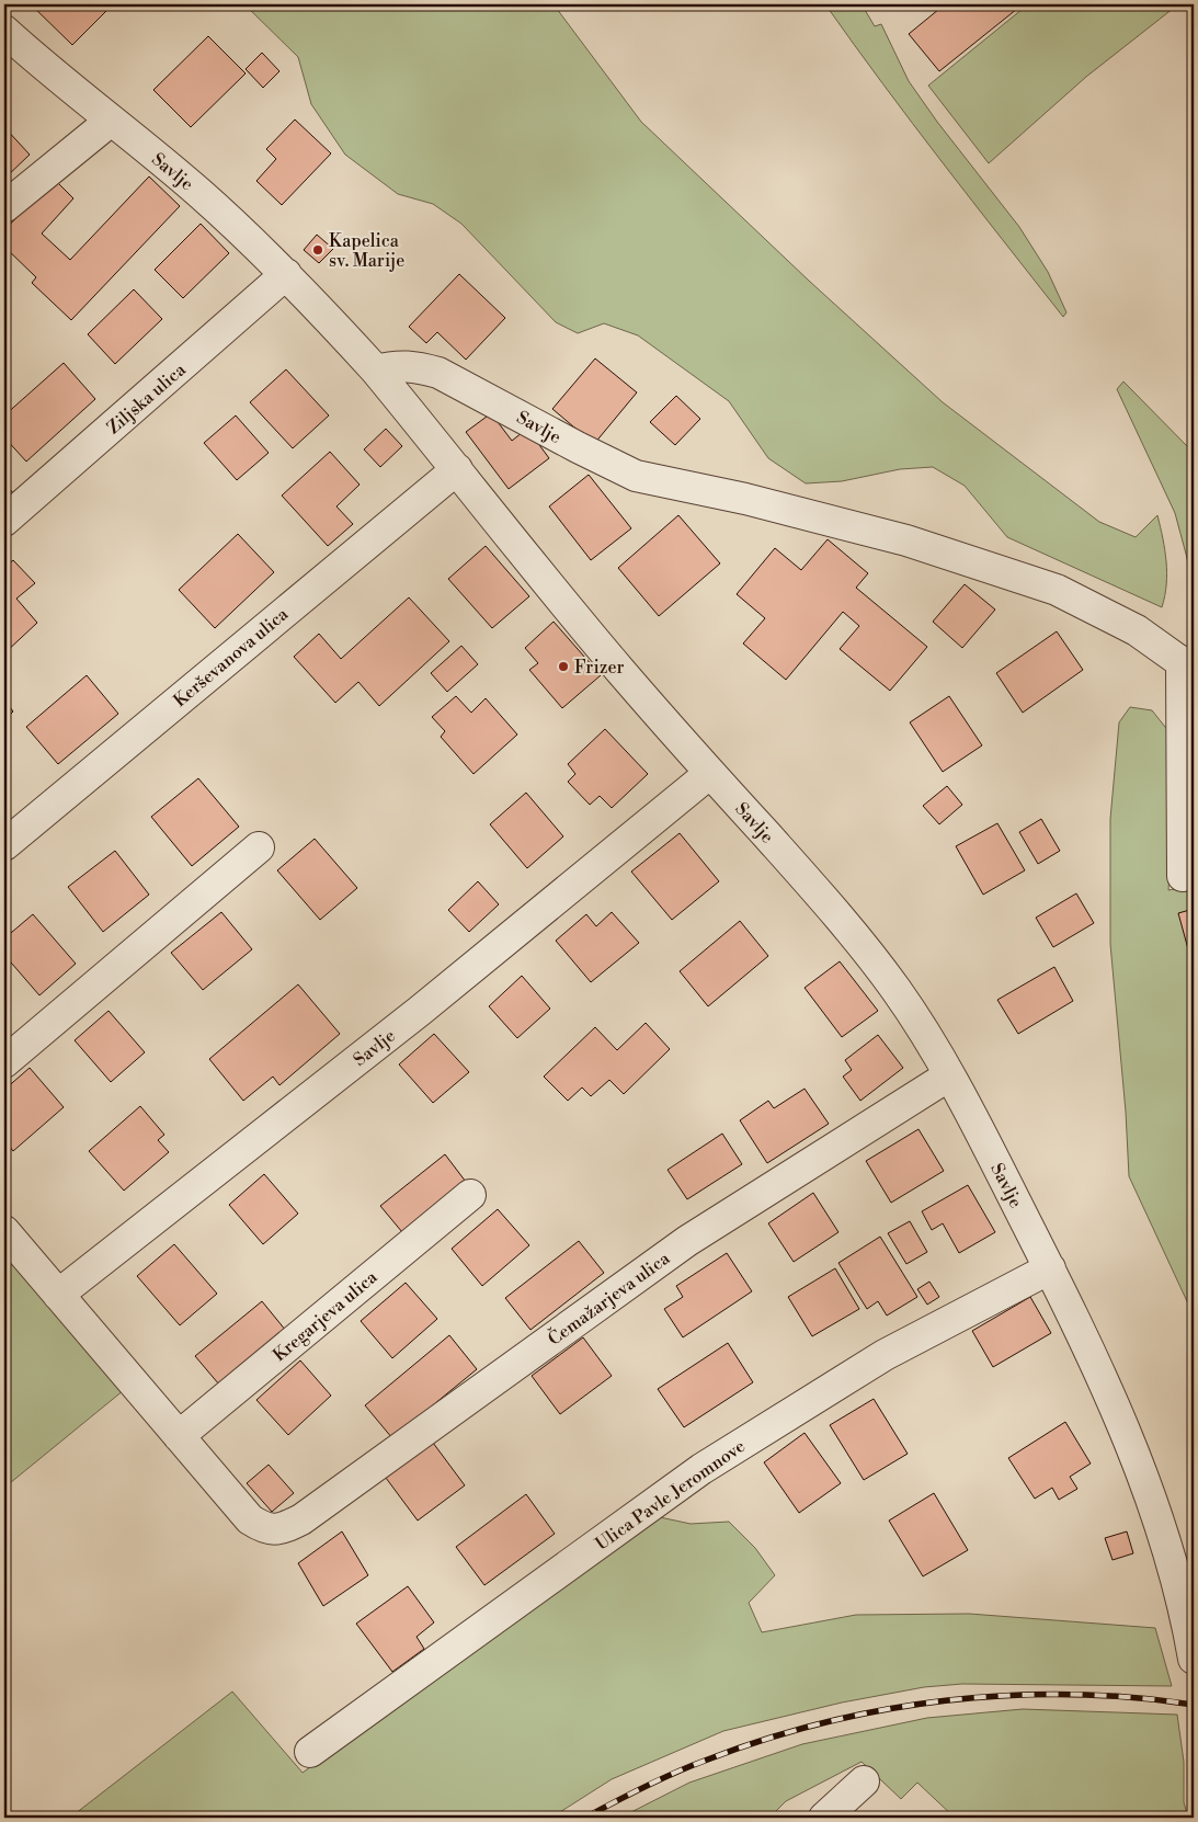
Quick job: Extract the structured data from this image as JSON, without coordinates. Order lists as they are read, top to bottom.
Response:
{
  "streets": {
    "street": [
      "Savlje",
      "Ziljska ulica",
      "Kerševanova ulica",
      "Čemažarjeva ulica",
      "Kregarjeva ulica",
      "Ulica Pavle Jeromnove"
    ]
  },
  "crossings": [
    ["Savlje", "Ziljska ulica"],
    ["Savlje", "Kerševanova ulica"],
    ["Savlje", "Čemažarjeva ulica"],
    ["Savlje", "Ulica Pavle Jeromnove"],
    ["Čemažarjeva ulica", "Kregarjeva ulica"]
  ],
  "places": ["Kapelica sv. Marije", "Frizer"]
}
